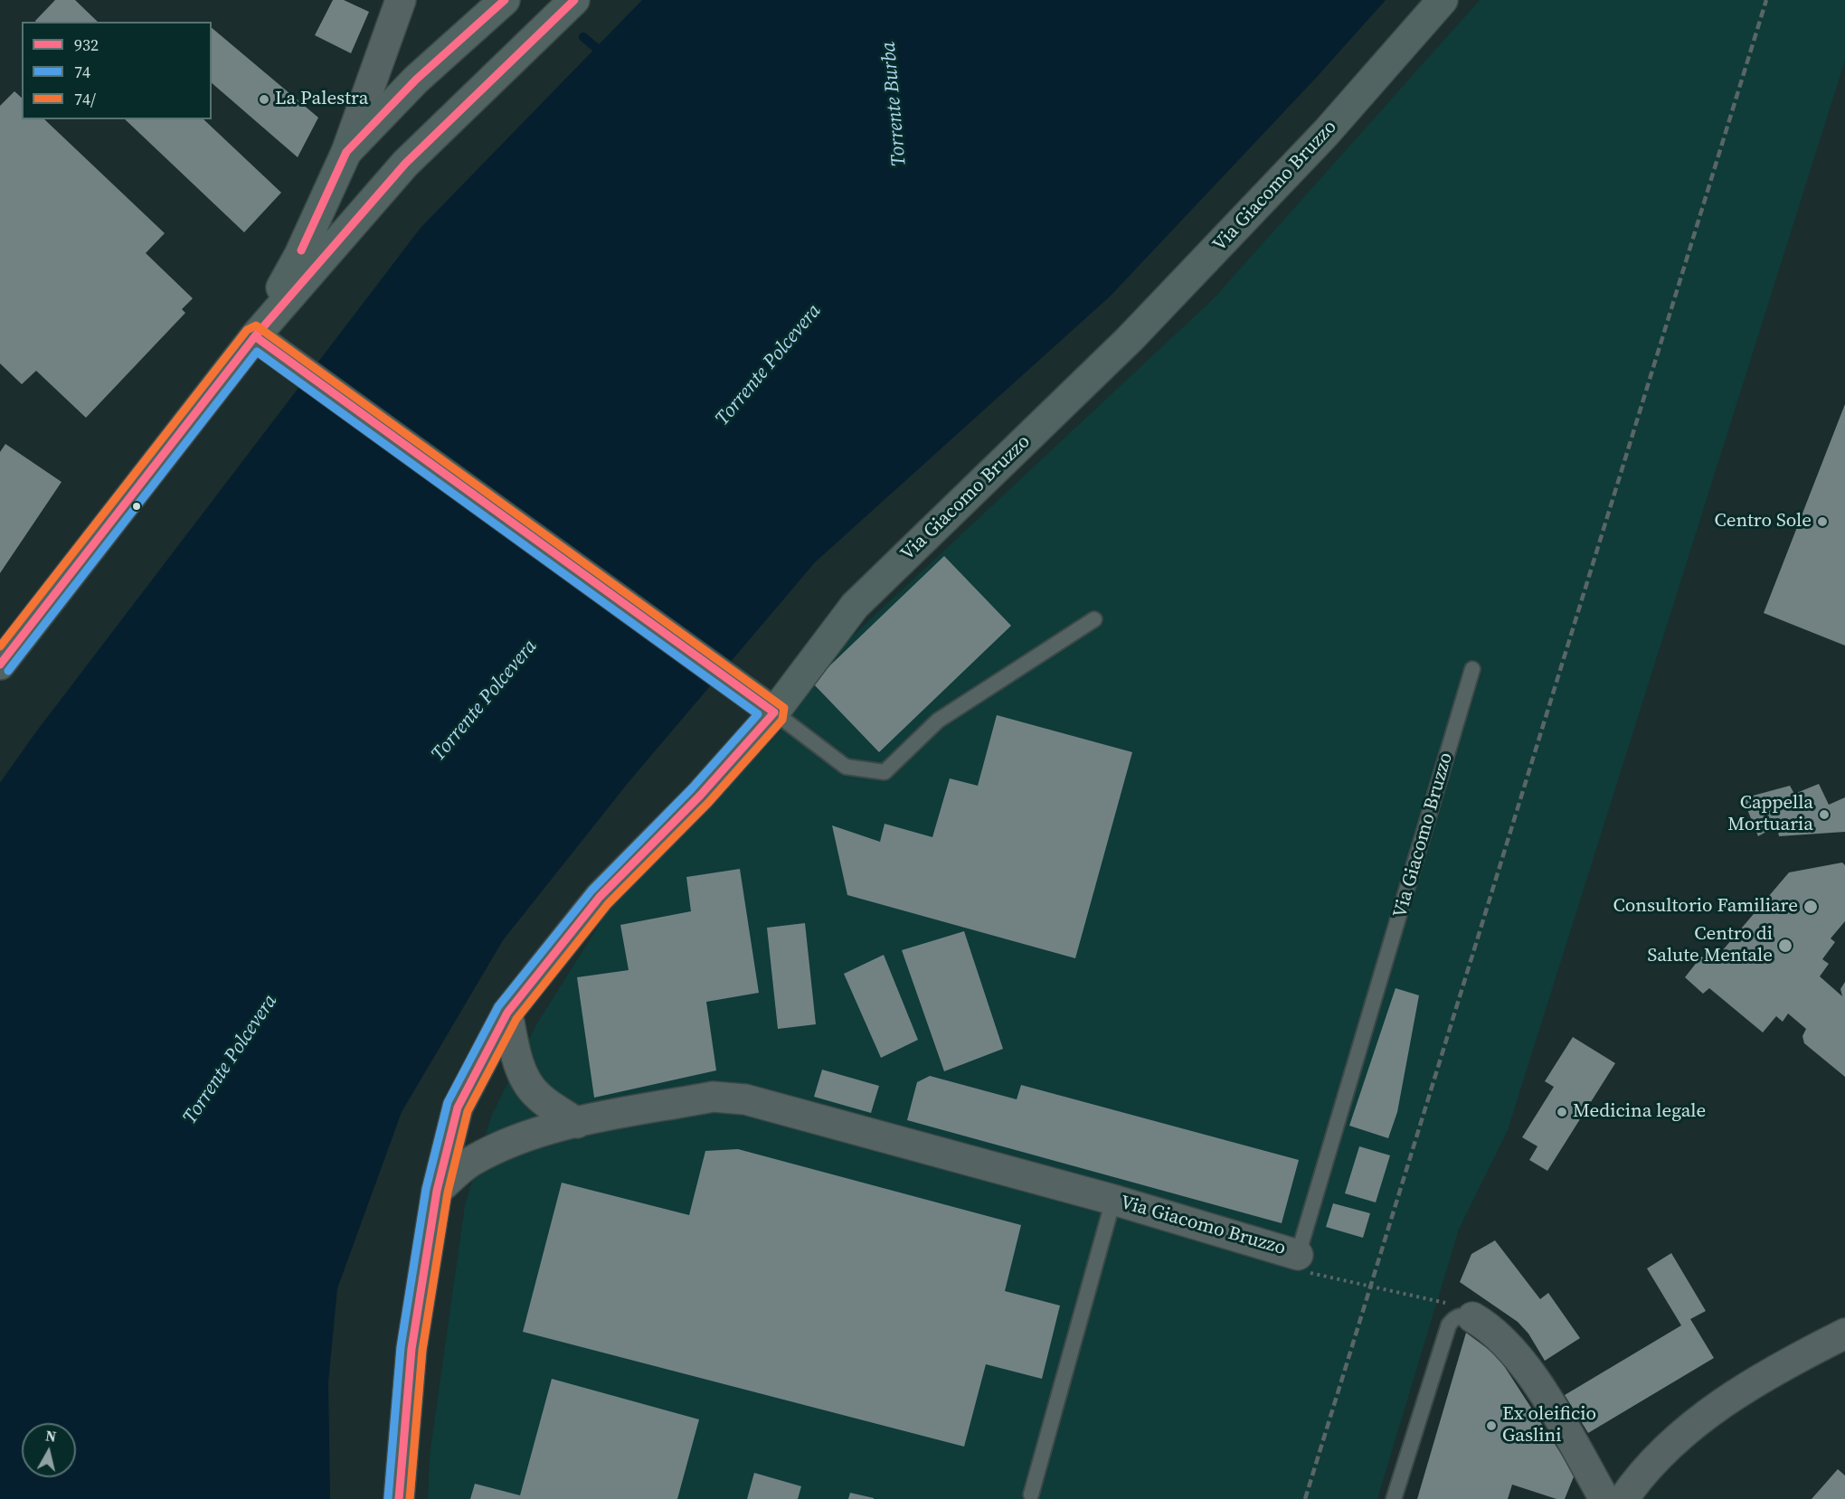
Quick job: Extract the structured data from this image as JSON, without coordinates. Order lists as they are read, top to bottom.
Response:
{
  "streets": {
    "main road": ["Via Giacomo Bruzzo"]
  },
  "water": ["Torrente Burba", "Torrente Polcevera"],
  "places": [
    "La Palestra",
    "Centro Sole",
    "Cappella Mortuaria",
    "Consultorio Familiare",
    "Centro di Salute Mentale",
    "Medicina legale",
    "Ex oleificio Gaslini"
  ],
  "lines": ["transit line 932", "transit line 74/", "transit line 74"],
  "legend": ["932", "74", "74/"],
  "north": "top"
}
